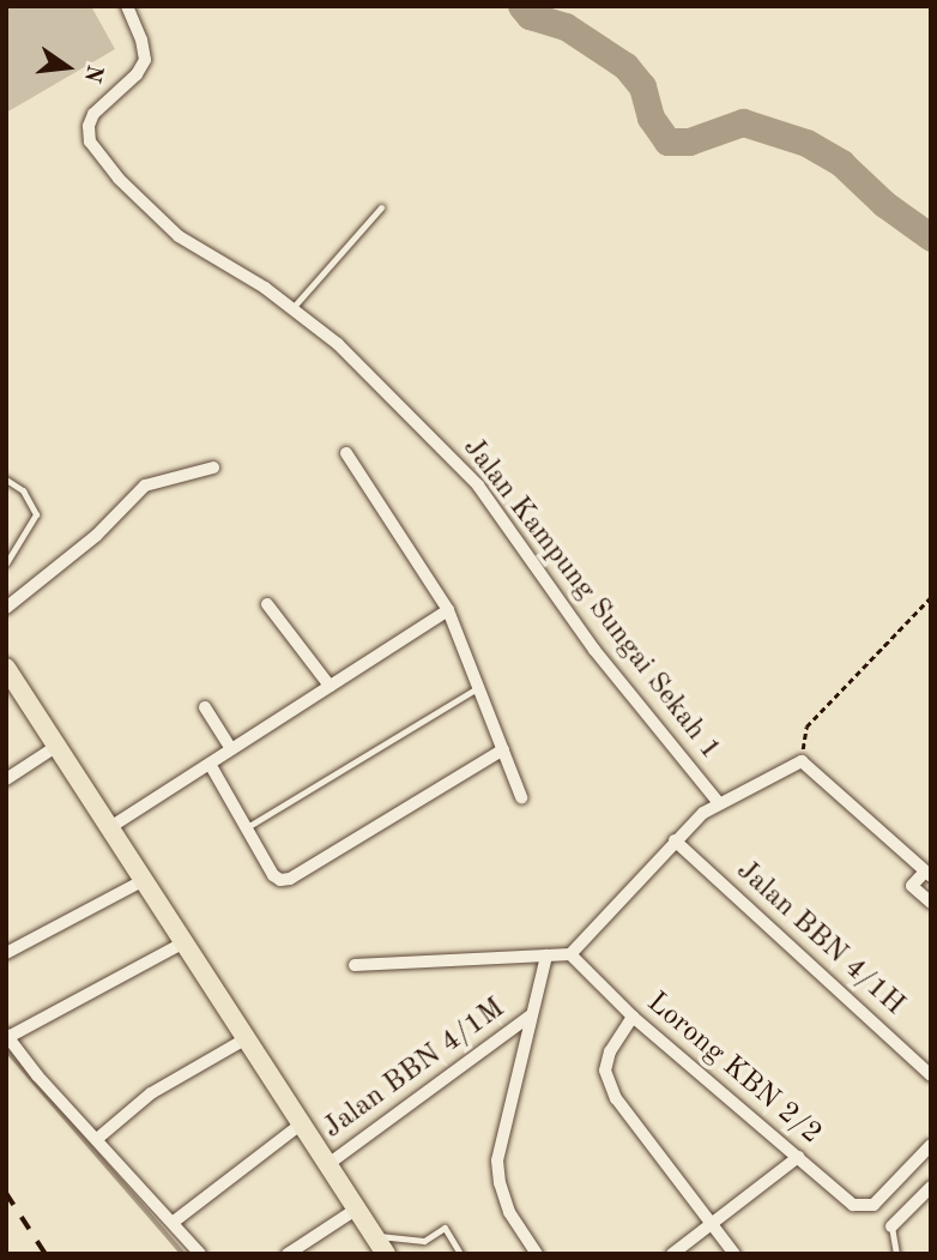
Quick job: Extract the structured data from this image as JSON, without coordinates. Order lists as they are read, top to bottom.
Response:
{
  "streets": {
    "street": [
      "Jalan Kampung Sungai Sekah 1",
      "Jalan BBN 4/1H",
      "Jalan BBN 4/1M",
      "Lorong KBN 2/2"
    ]
  },
  "north": "right"
}
